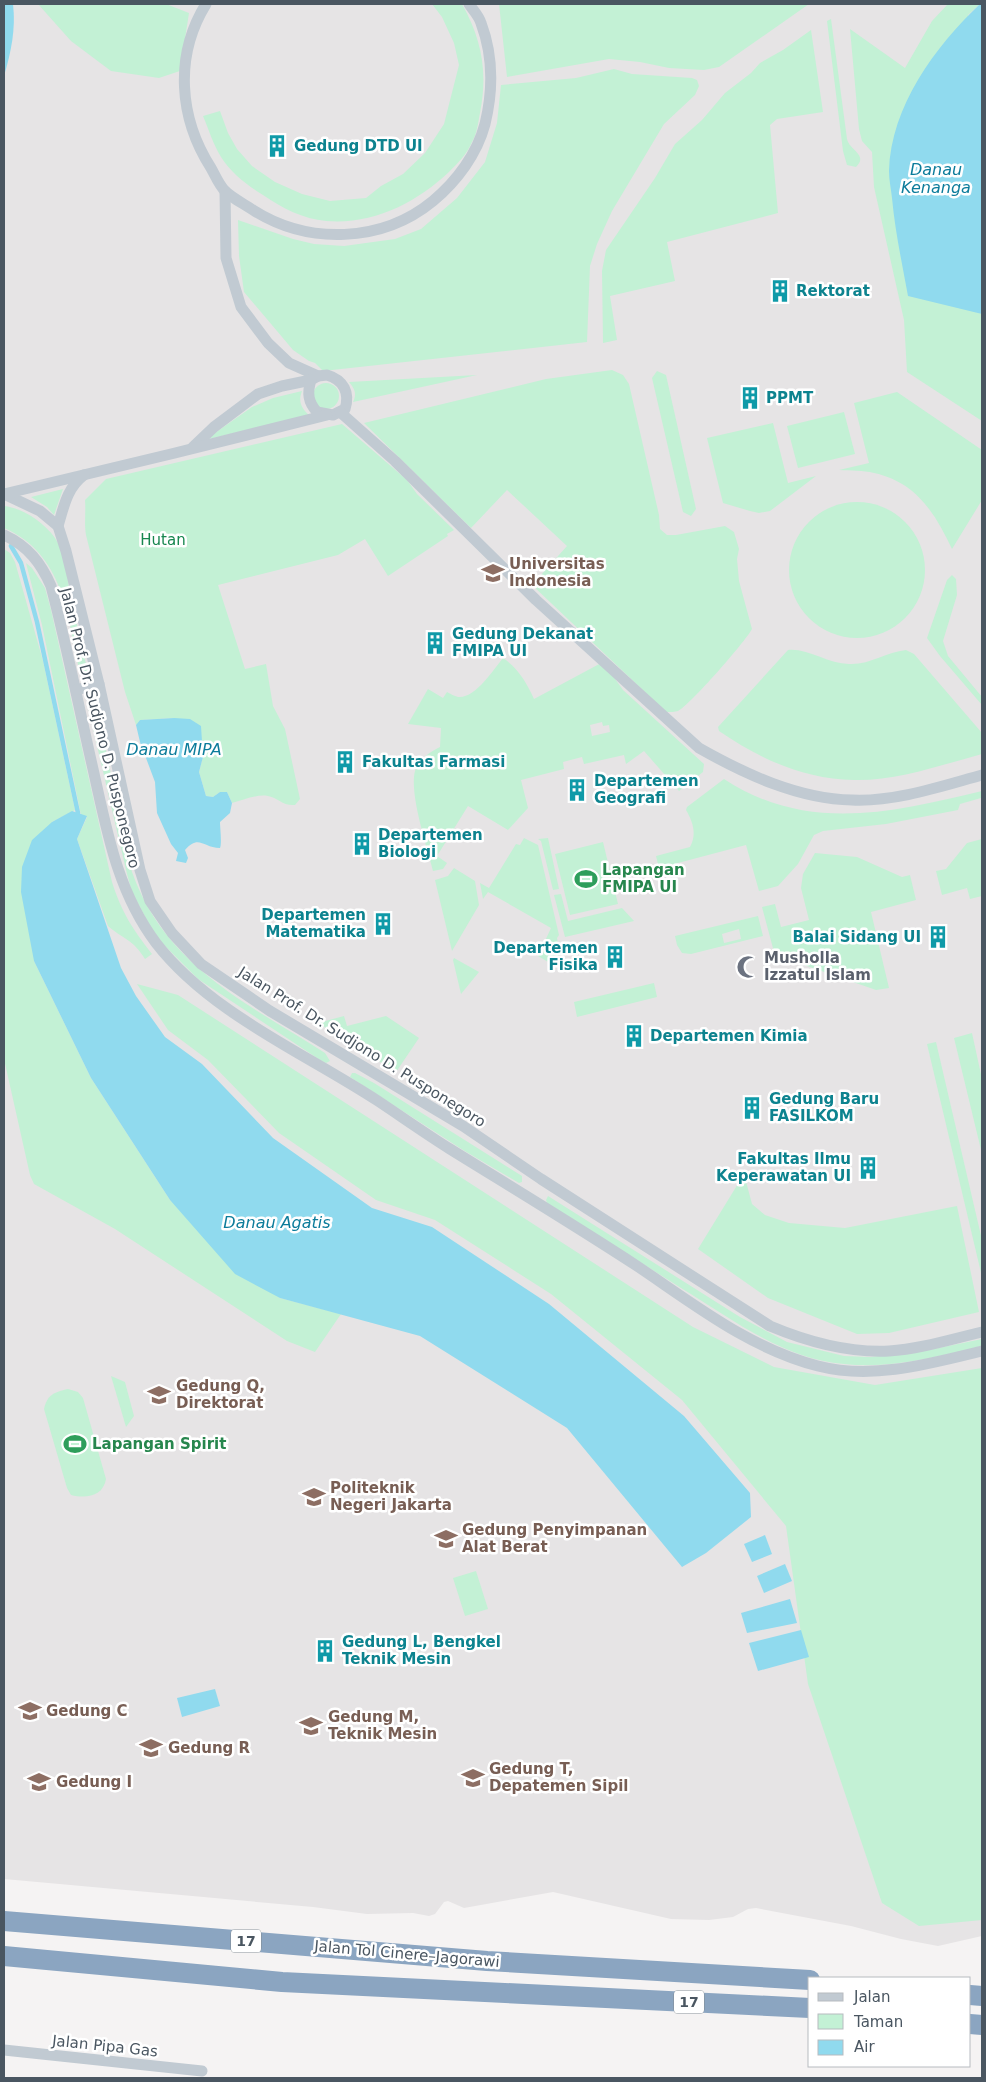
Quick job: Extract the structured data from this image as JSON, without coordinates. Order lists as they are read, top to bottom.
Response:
{
  "streets": {
    "highway": ["17", "Jalan Tol Cinere–Jagorawi"],
    "street": ["Jalan Prof. Dr. Sudjono D. Pusponegoro", "Jalan Pipa Gas"]
  },
  "water": ["Danau Kenanga", "Danau MIPA", "Danau Agatis"],
  "parks": ["Hutan"],
  "places": {
    "building": [
      "Gedung DTD UI",
      "Rektorat",
      "PPMT",
      "Gedung Dekanat FMIPA UI",
      "Fakultas Farmasi",
      "Departemen Geografi",
      "Departemen Biologi",
      "Departemen Matematika",
      "Balai Sidang UI",
      "Departemen Fisika",
      "Departemen Kimia",
      "Gedung Baru FASILKOM",
      "Fakultas Ilmu Keperawatan UI",
      "Gedung L, Bengkel Teknik Mesin"
    ],
    "school or university": [
      "Universitas Indonesia",
      "Gedung Q, Direktorat",
      "Politeknik Negeri Jakarta",
      "Gedung Penyimpanan Alat Berat",
      "Gedung C",
      "Gedung M, Teknik Mesin",
      "Gedung R",
      "Gedung T, Depatemen Sipil",
      "Gedung I"
    ],
    "sports": ["Lapangan FMIPA UI", "Lapangan Spirit"],
    "mosque": ["Musholla Izzatul Islam"]
  },
  "legend": ["Jalan", "Taman", "Air"]
}
